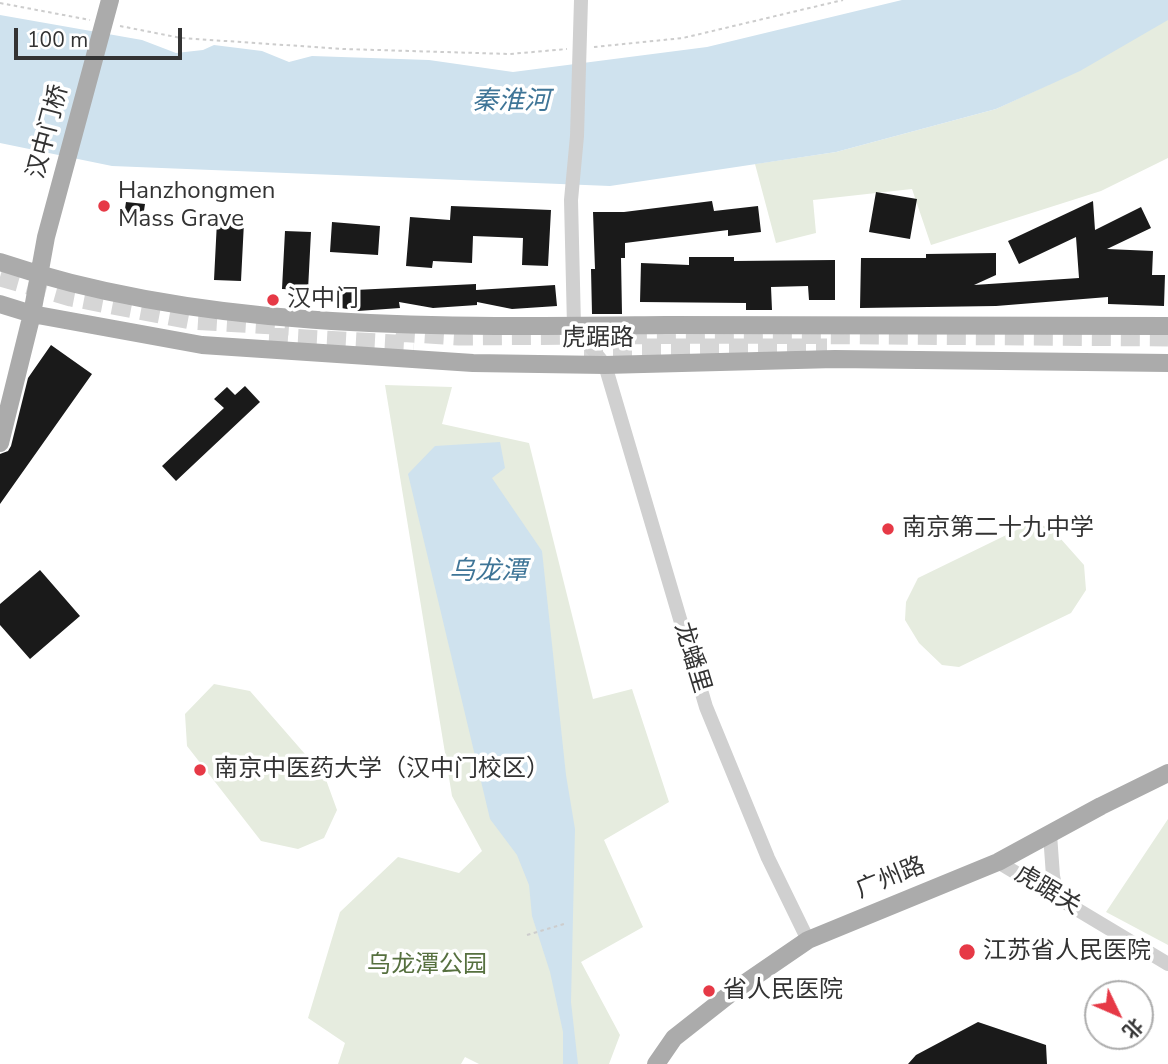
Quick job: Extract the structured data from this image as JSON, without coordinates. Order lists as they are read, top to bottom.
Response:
{
  "streets": {
    "main road": ["汉中门桥", "虎踞路", "广州路"],
    "street": ["龙蟠里", "虎踞关"]
  },
  "crossings": [
    ["汉中门桥", "虎踞路"],
    ["虎踞路", "龙蟠里"],
    ["龙蟠里", "广州路"],
    ["广州路", "虎踞关"]
  ],
  "water": ["秦淮河", "乌龙潭"],
  "parks": ["乌龙潭公园"],
  "places": [
    "Hanzhongmen Mass Grave",
    "汉中门",
    "南京第二十九中学",
    "南京中医药大学（汉中门校区）",
    "江苏省人民医院",
    "省人民医院"
  ],
  "scale_bar": "100 m",
  "north": "bottom right"
}
